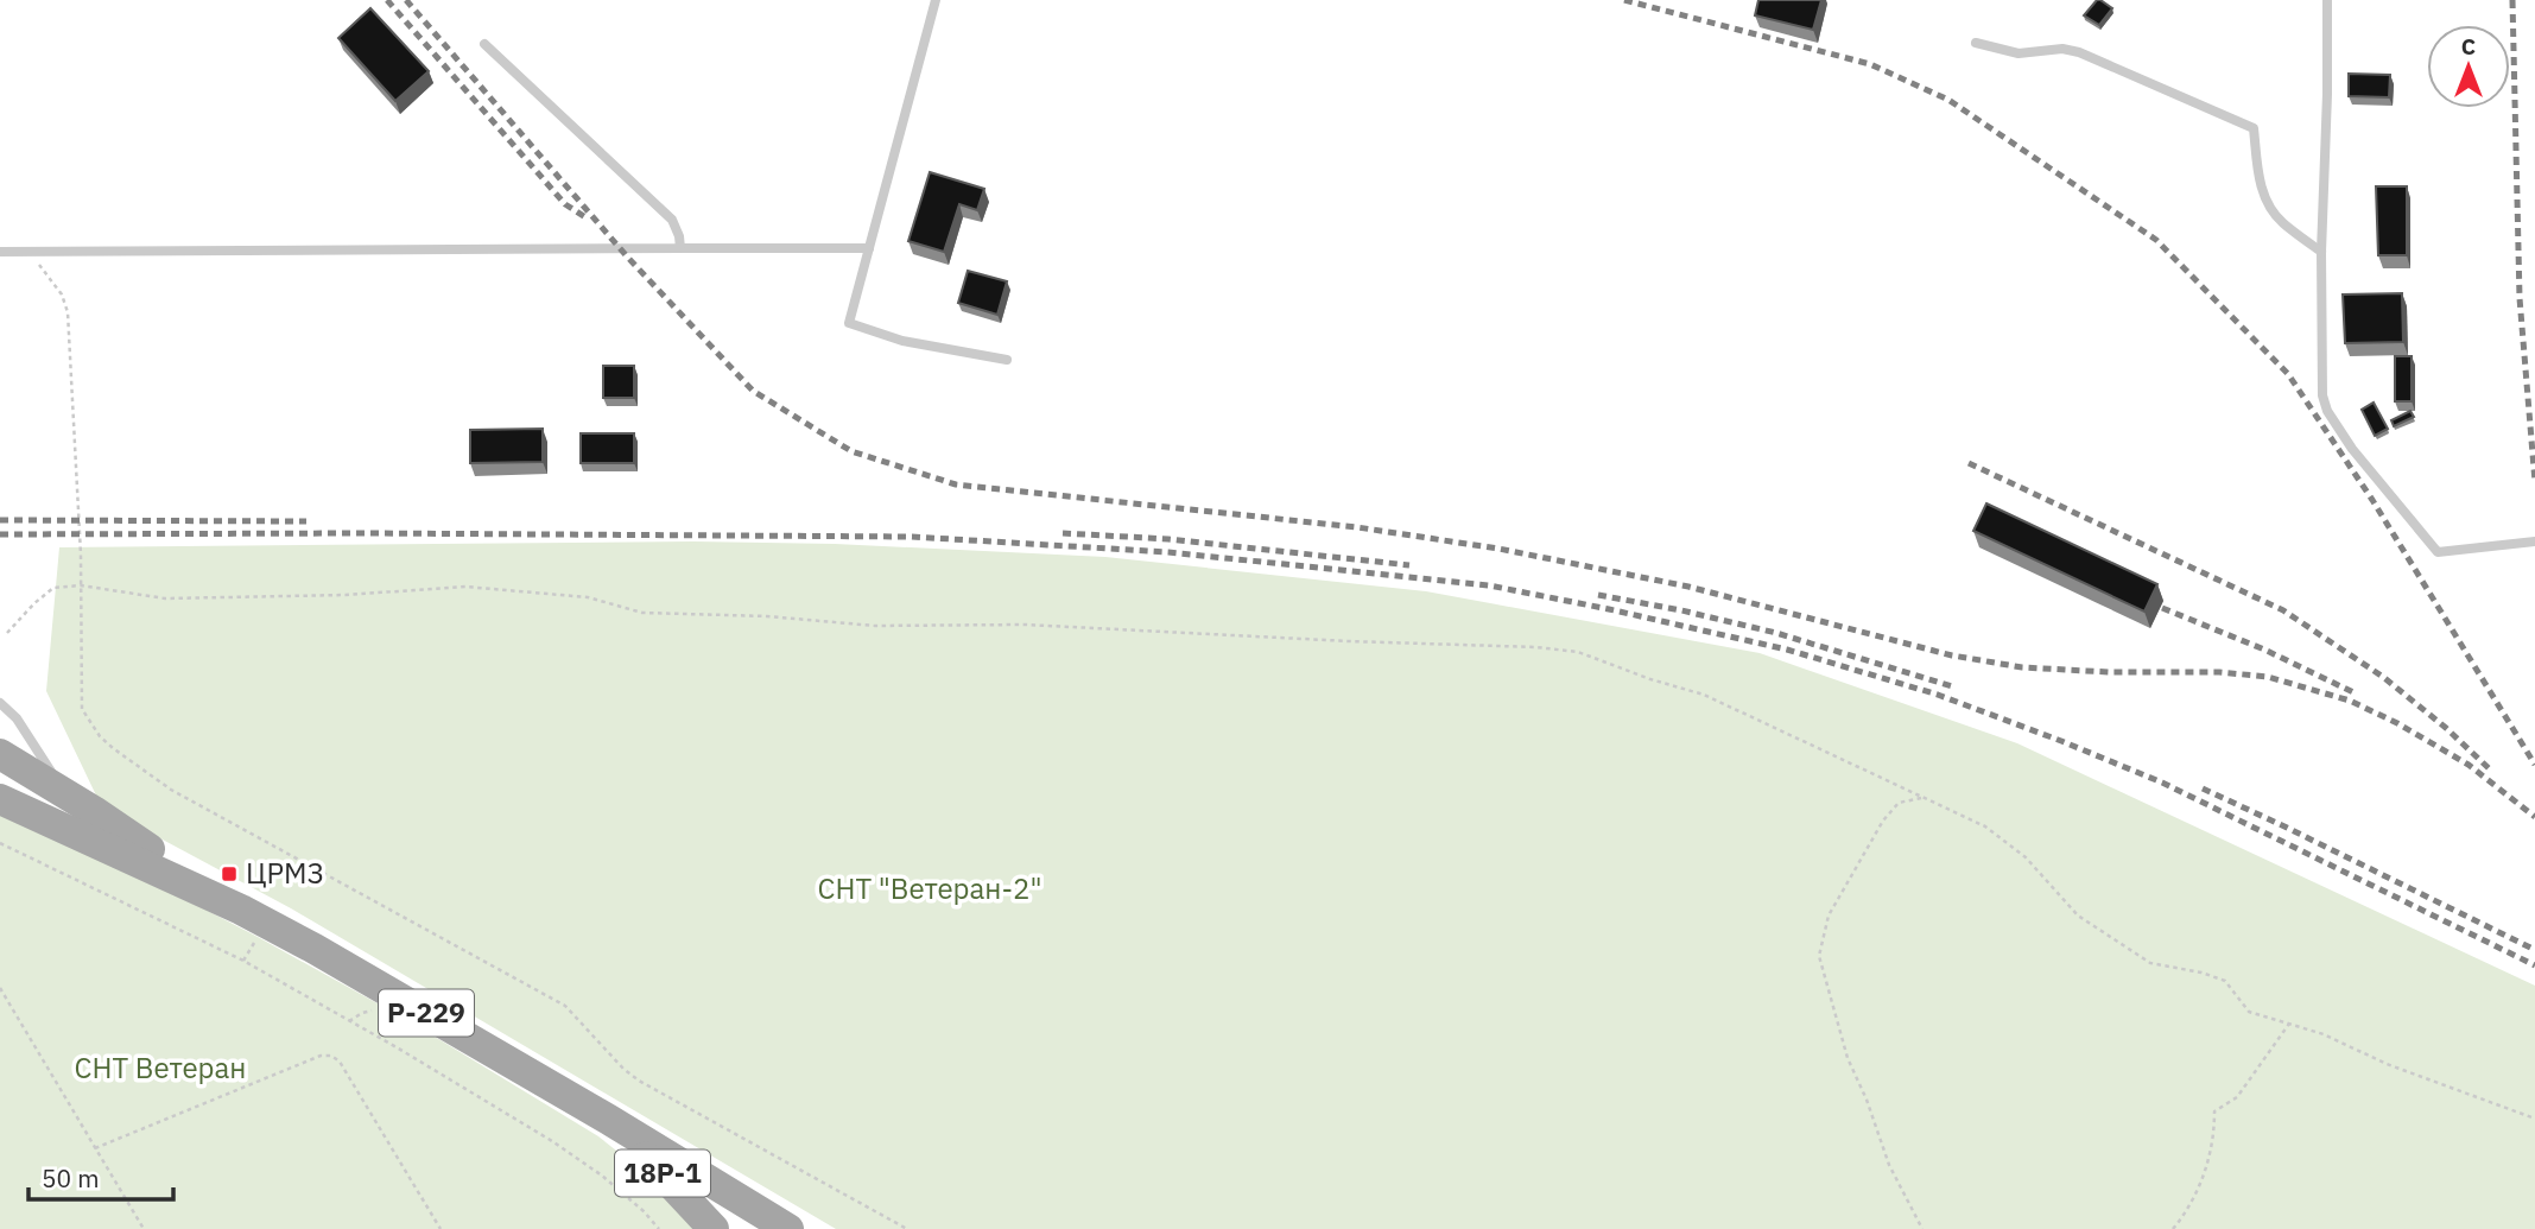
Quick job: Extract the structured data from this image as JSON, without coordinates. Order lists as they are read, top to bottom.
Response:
{
  "streets": {
    "main road": ["Р-229", "18Р-1"]
  },
  "crossings": [
    ["Р-229", "18Р-1"]
  ],
  "parks": ["СНТ \"Ветеран-2\"", "СНТ Ветеран"],
  "places": {
    "transit": ["ЦРМЗ"]
  },
  "scale_bar": "50 m",
  "north": "top"
}
